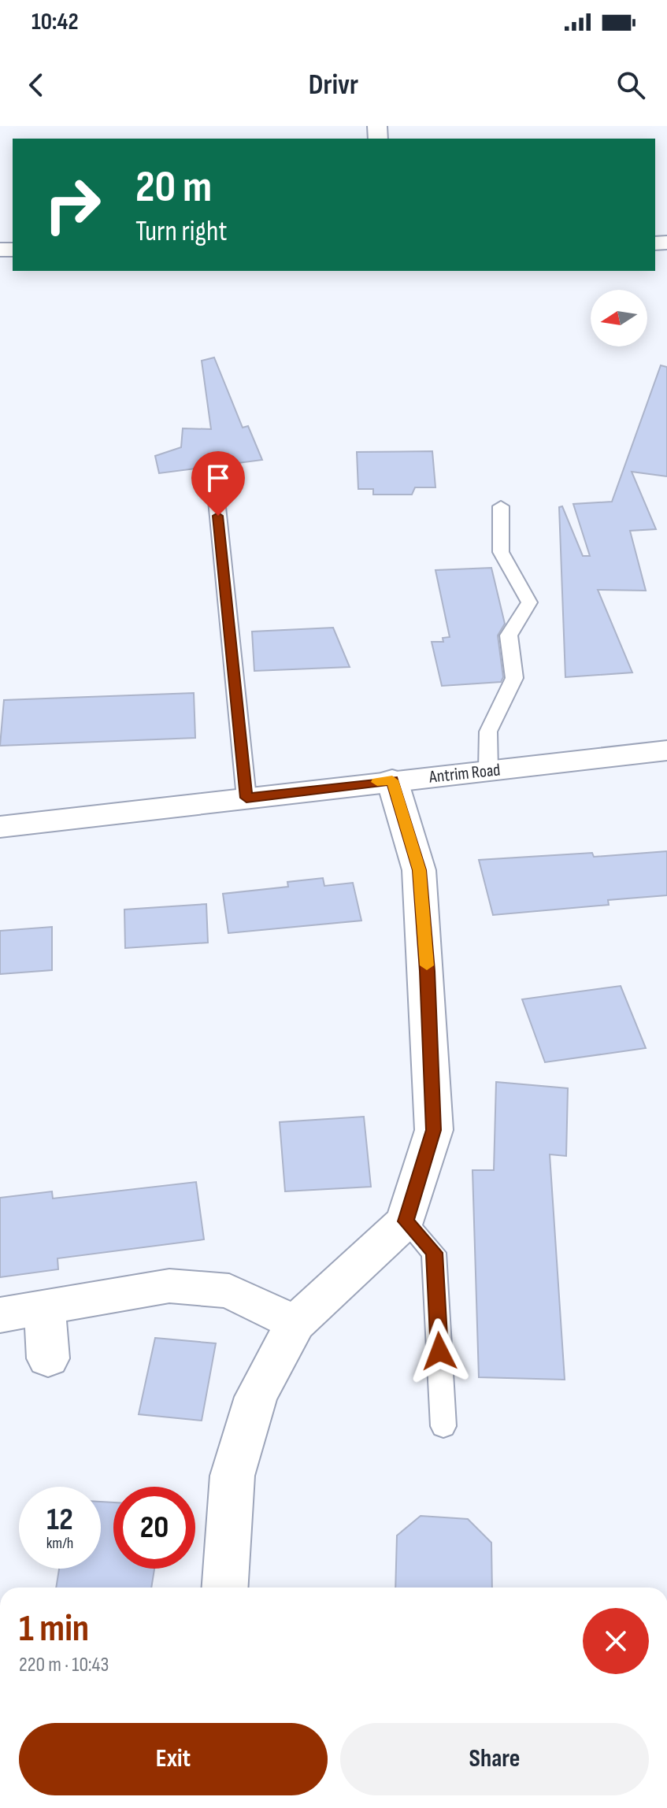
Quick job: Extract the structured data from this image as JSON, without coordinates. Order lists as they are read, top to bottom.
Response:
{
  "streets": {
    "street": ["Antrim Road"]
  },
  "north": "left",
  "page": {
    "status": "10:42",
    "header": "Drivr",
    "turn": ["20 m", "Turn right"],
    "speed": "12 km/h",
    "limit": "20",
    "heading": ["1 min", "220 m · 10:43"],
    "buttons": ["Exit", "Share"]
  }
}
